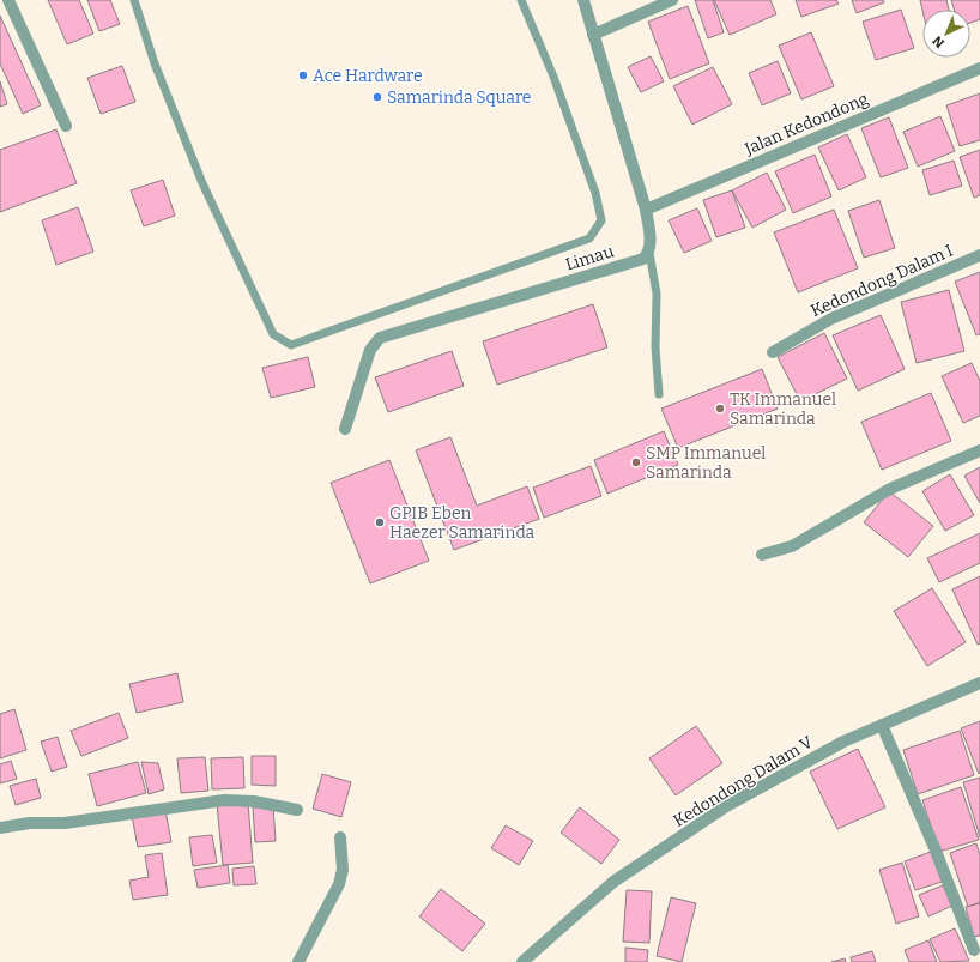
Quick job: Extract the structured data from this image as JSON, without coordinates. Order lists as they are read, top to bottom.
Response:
{
  "streets": {
    "street": [
      "Jalan Kedondong",
      "Limau",
      "Kedondong Dalam I",
      "Kedondong Dalam V"
    ]
  },
  "places": [
    "Ace Hardware",
    "Samarinda Square",
    "TK Immanuel Samarinda",
    "SMP Immanuel Samarinda",
    "GPIB Eben Haezer Samarinda"
  ],
  "north": "bottom left"
}
